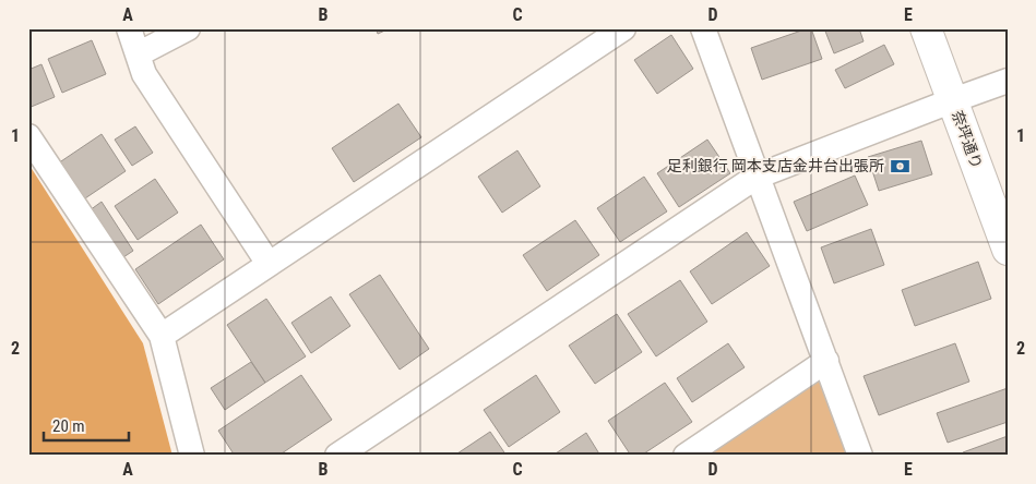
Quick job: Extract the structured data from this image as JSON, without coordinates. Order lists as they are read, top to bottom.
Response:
{
  "streets": {
    "street": ["奈坪通り"]
  },
  "places": {
    "bank": ["足利銀行 岡本支店金井台出張所"]
  },
  "scale_bar": "20 m",
  "grid": {
    "columns": [
      "A",
      "B",
      "C",
      "D",
      "E"
    ],
    "rows": ["1", "2"]
  }
}
